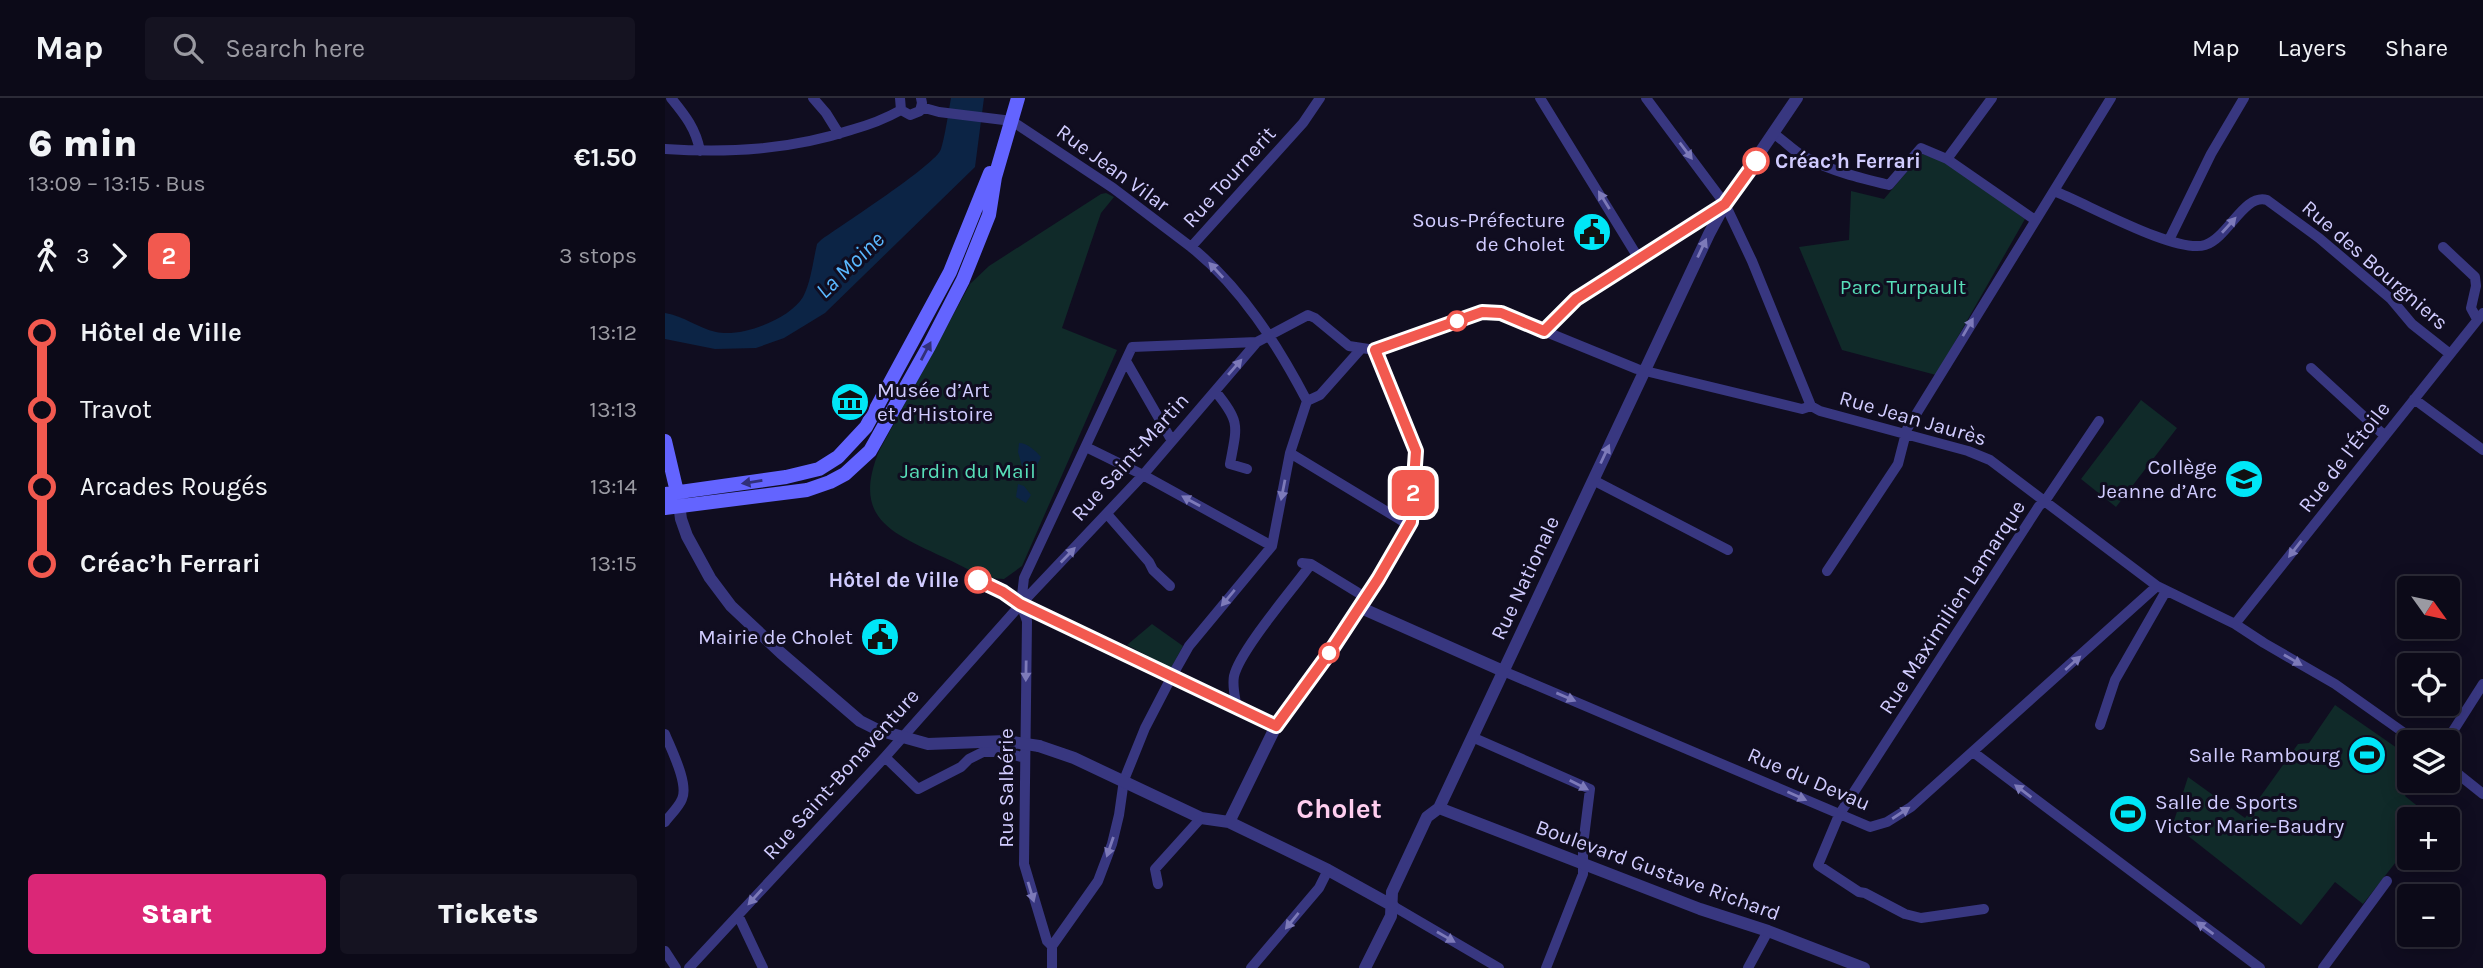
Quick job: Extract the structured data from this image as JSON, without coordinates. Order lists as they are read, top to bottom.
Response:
{
  "streets": {
    "street": [
      "Rue Jean Vilar",
      "Rue Tournerit",
      "Rue des Bourgniers",
      "Rue Jean Jaurès",
      "Rue Saint-Martin",
      "Rue de l’Étoile",
      "Rue Nationale",
      "Rue Maximilien Lamarque",
      "Rue Saint-Bonaventure",
      "Rue du Devau",
      "Rue Salbérie",
      "Boulevard Gustave Richard"
    ]
  },
  "crossings": [
    ["Rue Jean Vilar", "Rue Tournerit"],
    ["Rue Jean Vilar", "Rue Saint-Martin"],
    ["Rue des Bourgniers", "Rue de l’Étoile"],
    ["Rue Jean Jaurès", "Rue de l’Étoile"],
    ["Rue Jean Jaurès", "Rue Nationale"],
    ["Rue Jean Jaurès", "Rue Maximilien Lamarque"],
    ["Rue Jean Jaurès", "Rue du Devau"],
    ["Rue Saint-Martin", "Rue Saint-Bonaventure"],
    ["Rue Saint-Martin", "Rue Salbérie"],
    ["Rue Nationale", "Rue du Devau"],
    ["Rue Nationale", "Boulevard Gustave Richard"],
    ["Rue Maximilien Lamarque", "Rue du Devau"],
    ["Rue Saint-Bonaventure", "Rue Salbérie"]
  ],
  "one_way": [
    "Rue des Bourgniers",
    "Rue de l’Étoile",
    "Rue Saint-Bonaventure",
    "Rue du Devau",
    "Rue Salbérie"
  ],
  "districts": ["Cholet"],
  "water": ["La Moine"],
  "parks": ["Parc Turpault", "Jardin du Mail"],
  "places": {
    "other": ["Créac’h Ferrari", "Hôtel de Ville"],
    "public building": ["Sous-Préfecture de Cholet", "Mairie de Cholet"],
    "museum": ["Musée d’Art et d’Histoire"],
    "school or university": ["Collège Jeanne d’Arc"],
    "sports": ["Salle Rambourg", "Salle de Sports Victor Marie-Baudry"]
  },
  "lines": ["bus line 2"],
  "north": "bottom right",
  "page": {
    "header": "Map",
    "search": "Search here",
    "nav": ["Map", "Layers", "Share"],
    "heading": ["6 min", "13:09 – 13:15 · Bus", "€1.50"],
    "on_map": "2",
    "legs": ["3", "2", "3 stops"],
    "list": [
      {
        "name": "Hôtel de Ville",
        "value": "13:12"
      },
      {
        "name": "Travot",
        "value": "13:13"
      },
      {
        "name": "Arcades Rougés",
        "value": "13:14"
      },
      {
        "name": "Créac’h Ferrari",
        "value": "13:15"
      }
    ],
    "map_buttons": ["+", "−"],
    "buttons": ["Start", "Tickets"]
  }
}
